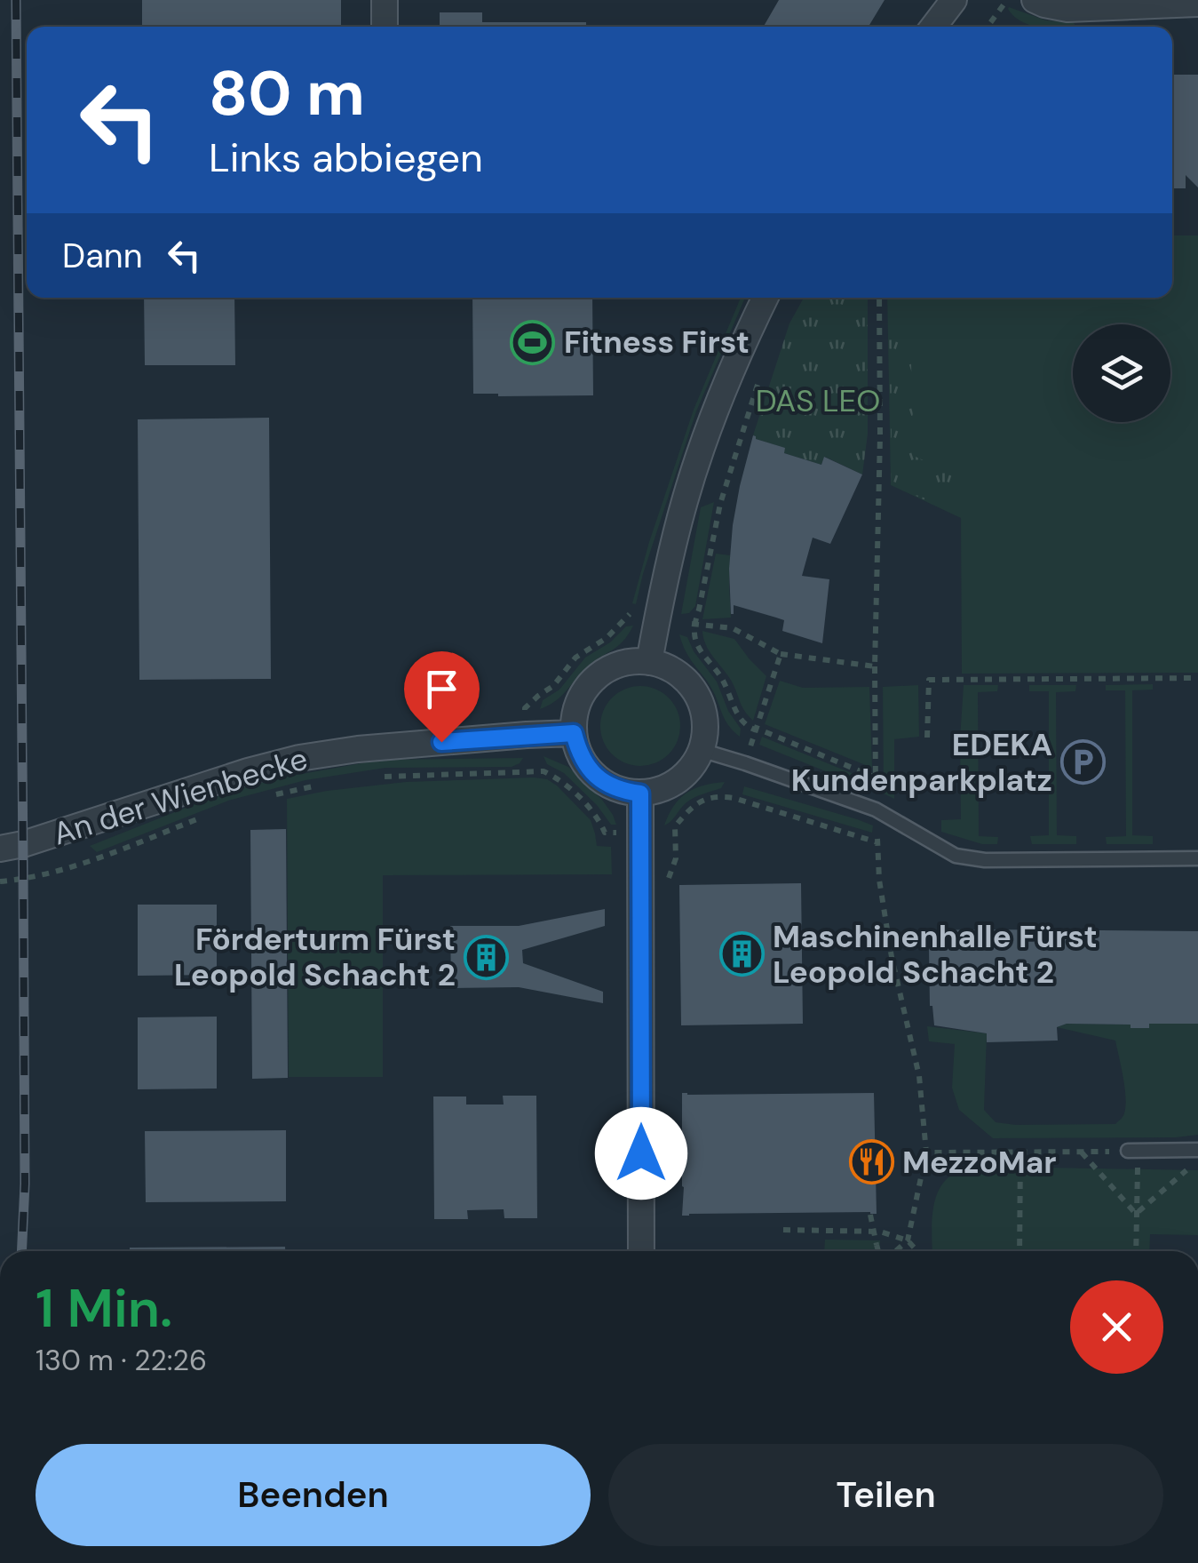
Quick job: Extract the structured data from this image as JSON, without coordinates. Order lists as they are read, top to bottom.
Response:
{
  "streets": {
    "street": ["An der Wienbecke"]
  },
  "parks": ["DAS LEO"],
  "places": {
    "sports": ["Fitness First"],
    "parking": ["EDEKA Kundenparkplatz"],
    "building": ["Maschinenhalle Fürst Leopold Schacht 2", "Förderturm Fürst Leopold Schacht 2"],
    "restaurant": ["MezzoMar"]
  },
  "page": {
    "turn": ["80 m", "Links abbiegen"],
    "then": "Dann",
    "heading": ["1 Min.", "130 m · 22:26"],
    "buttons": ["Beenden", "Teilen"]
  }
}
